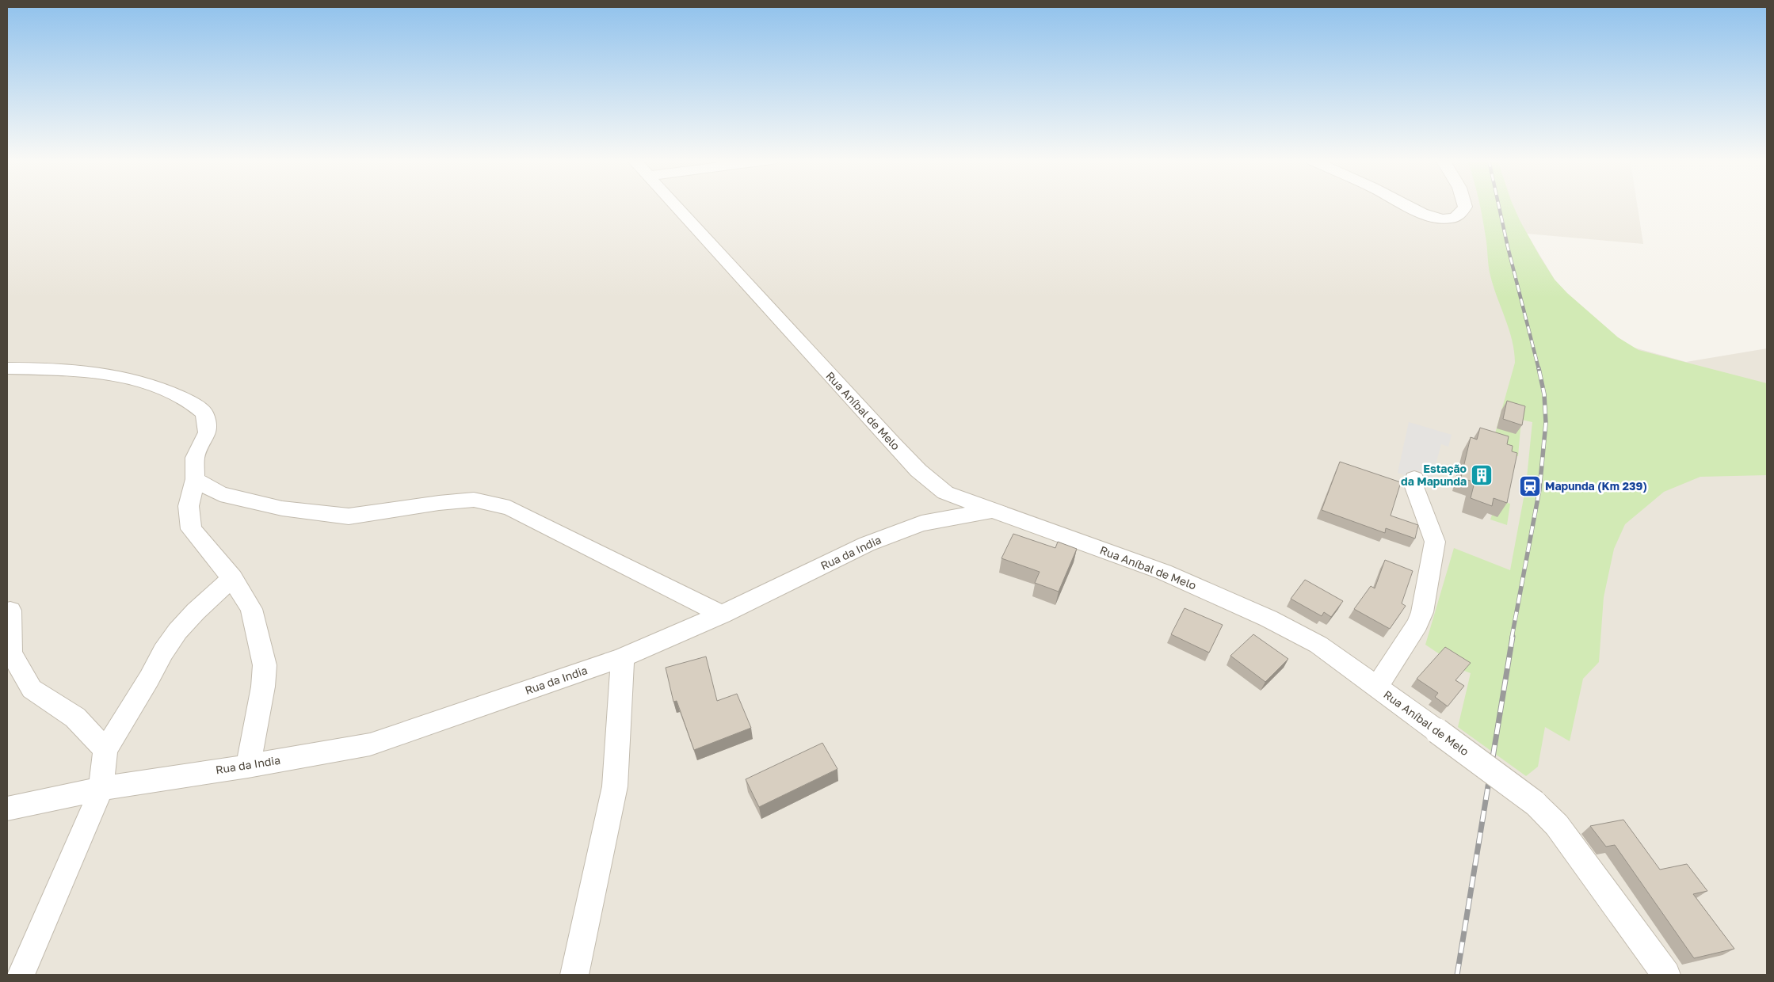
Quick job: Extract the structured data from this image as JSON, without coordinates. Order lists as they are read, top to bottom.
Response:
{
  "streets": {
    "street": ["Rua Aníbal de Melo", "Rua da India"]
  },
  "crossings": [
    ["Rua Aníbal de Melo", "Rua da India"]
  ],
  "places": {
    "building": ["Estação da Mapunda"],
    "station": ["Mapunda (Km 239)"]
  }
}
